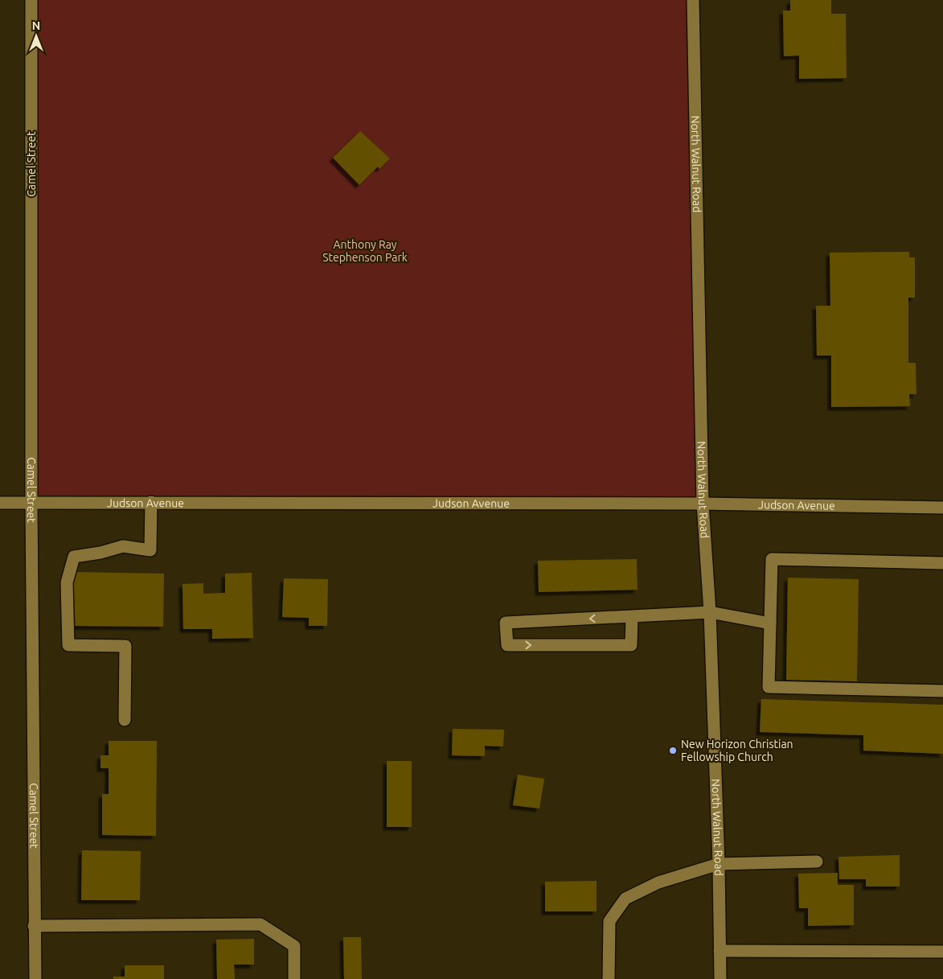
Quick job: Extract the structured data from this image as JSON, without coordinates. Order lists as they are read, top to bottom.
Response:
{
  "streets": {
    "street": ["Camel Street", "North Walnut Road", "Judson Avenue"]
  },
  "crossings": [
    ["Camel Street", "Judson Avenue"],
    ["North Walnut Road", "Judson Avenue"]
  ],
  "parks": ["Anthony Ray Stephenson Park"],
  "places": ["New Horizon Christian Fellowship Church"],
  "north": "top"
}
